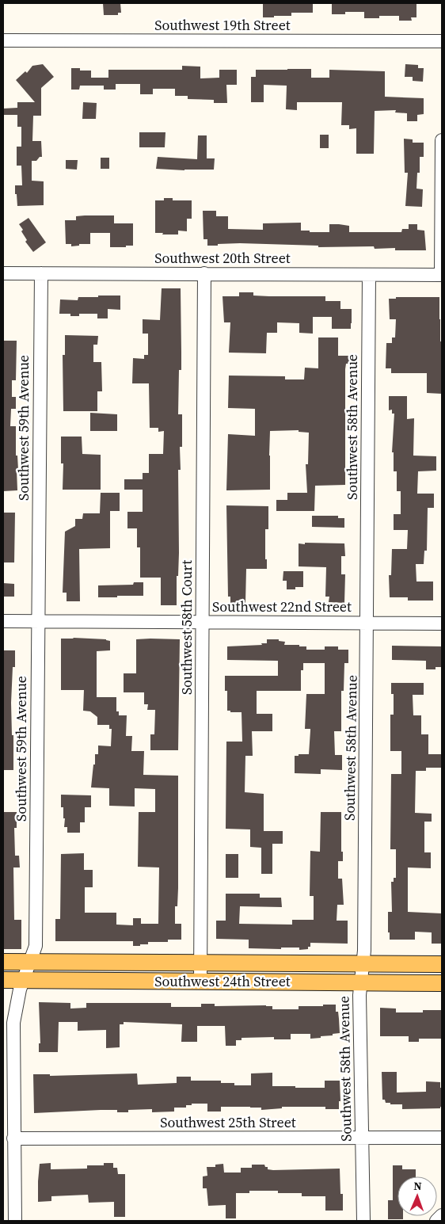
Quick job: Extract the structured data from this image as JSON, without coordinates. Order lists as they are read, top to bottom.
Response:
{
  "streets": {
    "main road": ["Southwest 24th Street"],
    "street": [
      "Southwest 19th Street",
      "Southwest 20th Street",
      "Southwest 58th Avenue",
      "Southwest 59th Avenue",
      "Southwest 22nd Street",
      "Southwest 58th Court",
      "Southwest 25th Street"
    ]
  },
  "crossings": [
    ["Southwest 20th Street", "Southwest 58th Avenue"],
    ["Southwest 20th Street", "Southwest 59th Avenue"],
    ["Southwest 20th Street", "Southwest 58th Court"],
    ["Southwest 58th Avenue", "Southwest 22nd Street"],
    ["Southwest 58th Avenue", "Southwest 24th Street"],
    ["Southwest 58th Avenue", "Southwest 25th Street"],
    ["Southwest 59th Avenue", "Southwest 22nd Street"],
    ["Southwest 59th Avenue", "Southwest 24th Street"],
    ["Southwest 59th Avenue", "Southwest 25th Street"],
    ["Southwest 22nd Street", "Southwest 58th Court"],
    ["Southwest 58th Court", "Southwest 24th Street"]
  ],
  "north": "top"
}
